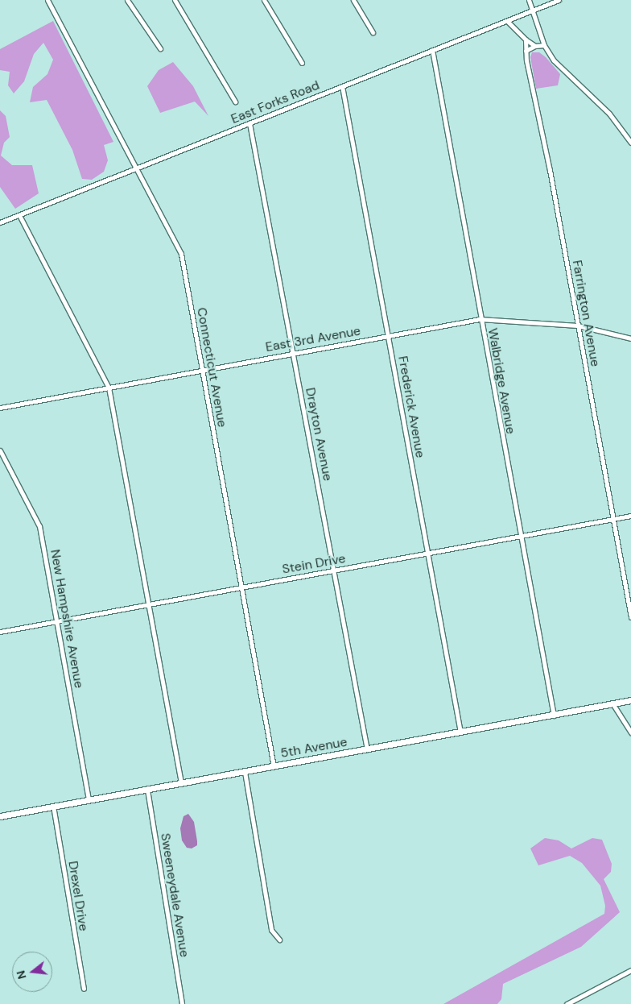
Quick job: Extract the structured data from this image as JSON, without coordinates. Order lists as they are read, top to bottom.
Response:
{
  "streets": {
    "main road": ["5th Avenue"],
    "street": [
      "East Forks Road",
      "Farrington Avenue",
      "East 3rd Avenue",
      "Connecticut Avenue",
      "Walbridge Avenue",
      "Frederick Avenue",
      "Drayton Avenue",
      "Stein Drive",
      "New Hampshire Avenue",
      "Sweeneydale Avenue",
      "Drexel Drive"
    ]
  },
  "crossings": [
    ["East Forks Road", "Connecticut Avenue"],
    ["East Forks Road", "Walbridge Avenue"],
    ["East Forks Road", "Frederick Avenue"],
    ["East Forks Road", "Drayton Avenue"],
    ["Farrington Avenue", "East 3rd Avenue"],
    ["Farrington Avenue", "Stein Drive"],
    ["East 3rd Avenue", "Connecticut Avenue"],
    ["East 3rd Avenue", "Walbridge Avenue"],
    ["East 3rd Avenue", "Frederick Avenue"],
    ["East 3rd Avenue", "Drayton Avenue"],
    ["Connecticut Avenue", "Stein Drive"],
    ["Connecticut Avenue", "5th Avenue"],
    ["Walbridge Avenue", "Stein Drive"],
    ["Walbridge Avenue", "5th Avenue"],
    ["Frederick Avenue", "Stein Drive"],
    ["Frederick Avenue", "5th Avenue"],
    ["Drayton Avenue", "Stein Drive"],
    ["Drayton Avenue", "5th Avenue"],
    ["Stein Drive", "New Hampshire Avenue"],
    ["New Hampshire Avenue", "5th Avenue"],
    ["5th Avenue", "Sweeneydale Avenue"],
    ["5th Avenue", "Drexel Drive"]
  ],
  "north": "left"
}
